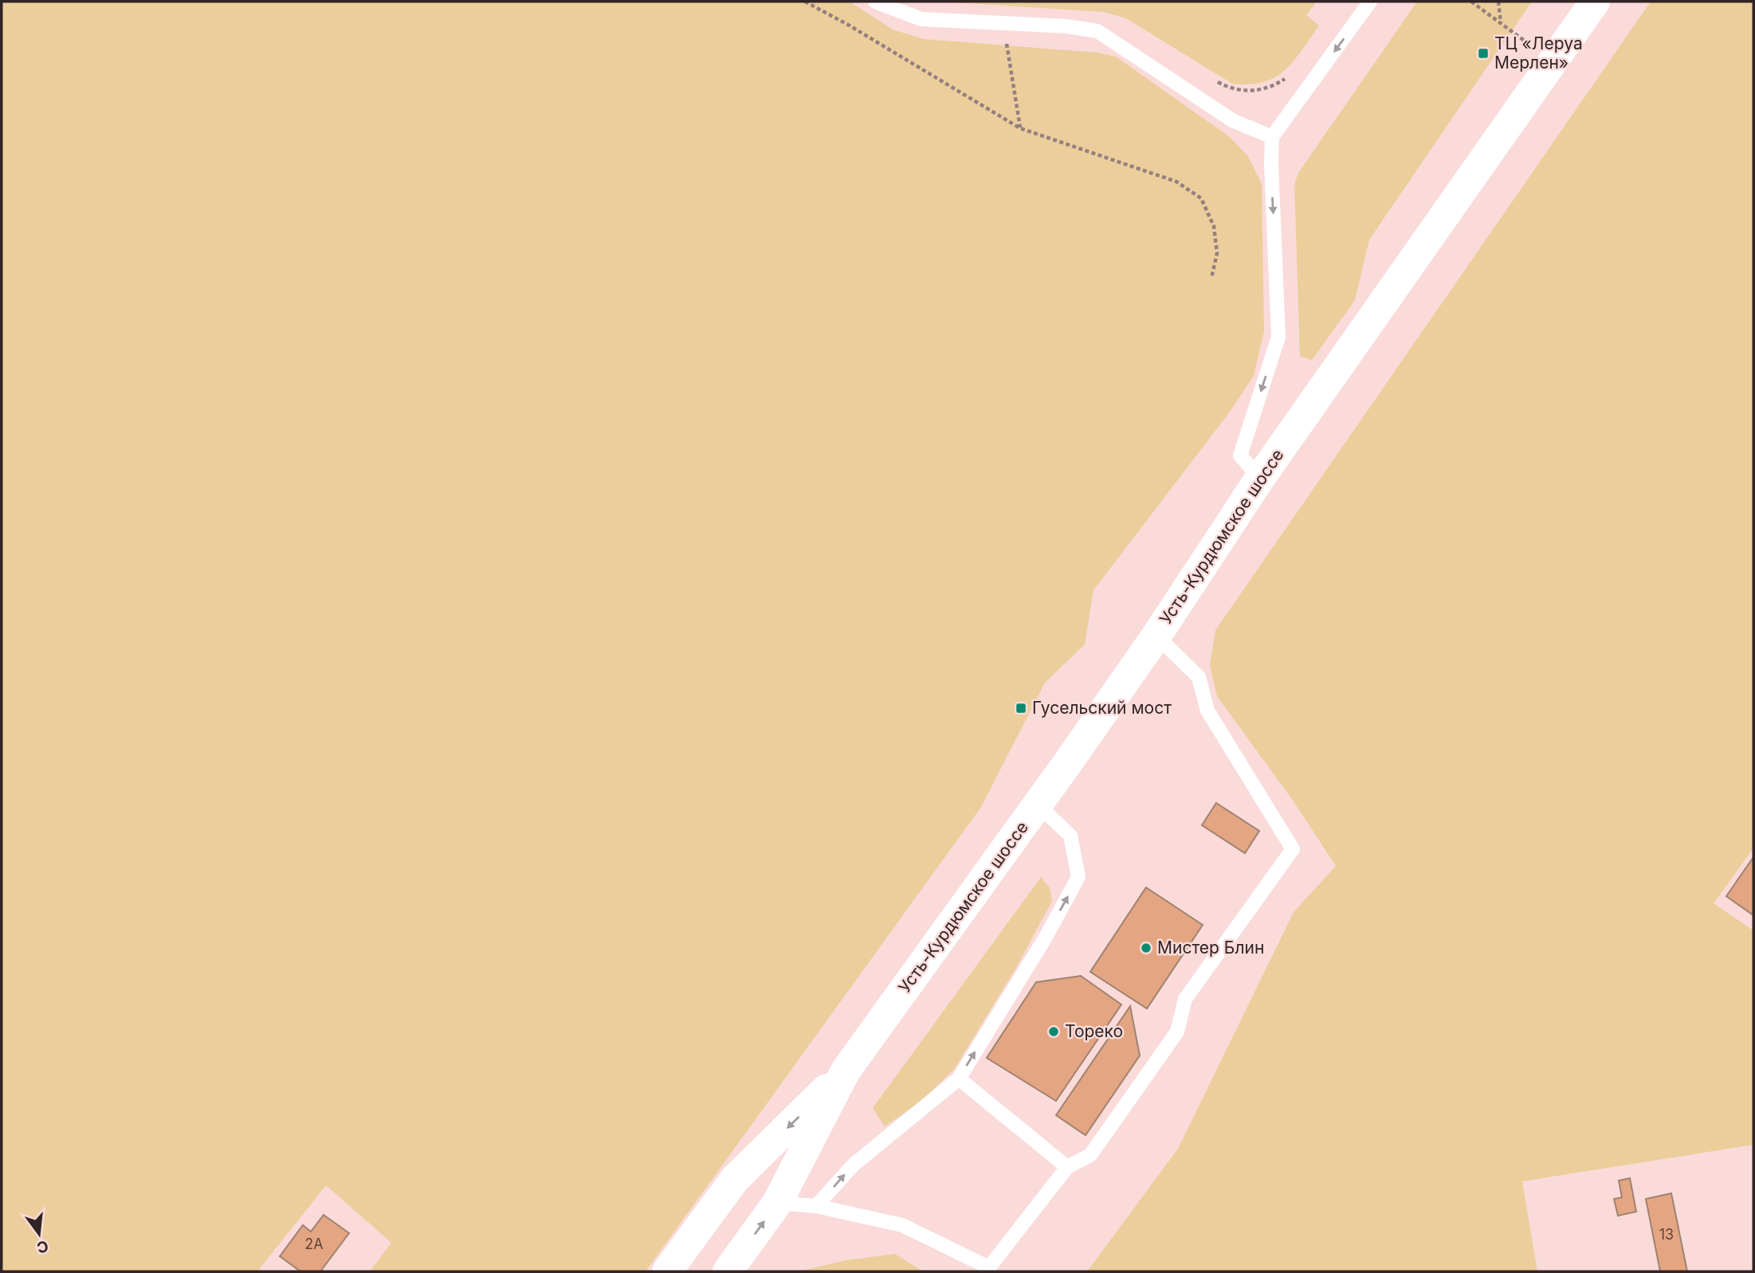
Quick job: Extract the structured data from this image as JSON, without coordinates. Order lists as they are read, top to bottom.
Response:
{
  "streets": {
    "main road": ["Усть-Курдюмское шоссе"]
  },
  "places": {
    "transit": ["ТЦ «Леруа Мерлен»", "Гусельский мост"],
    "other": ["Мистер Блин", "Тореко"]
  },
  "house_numbers": ["13", "2А"],
  "north": "bottom"
}
